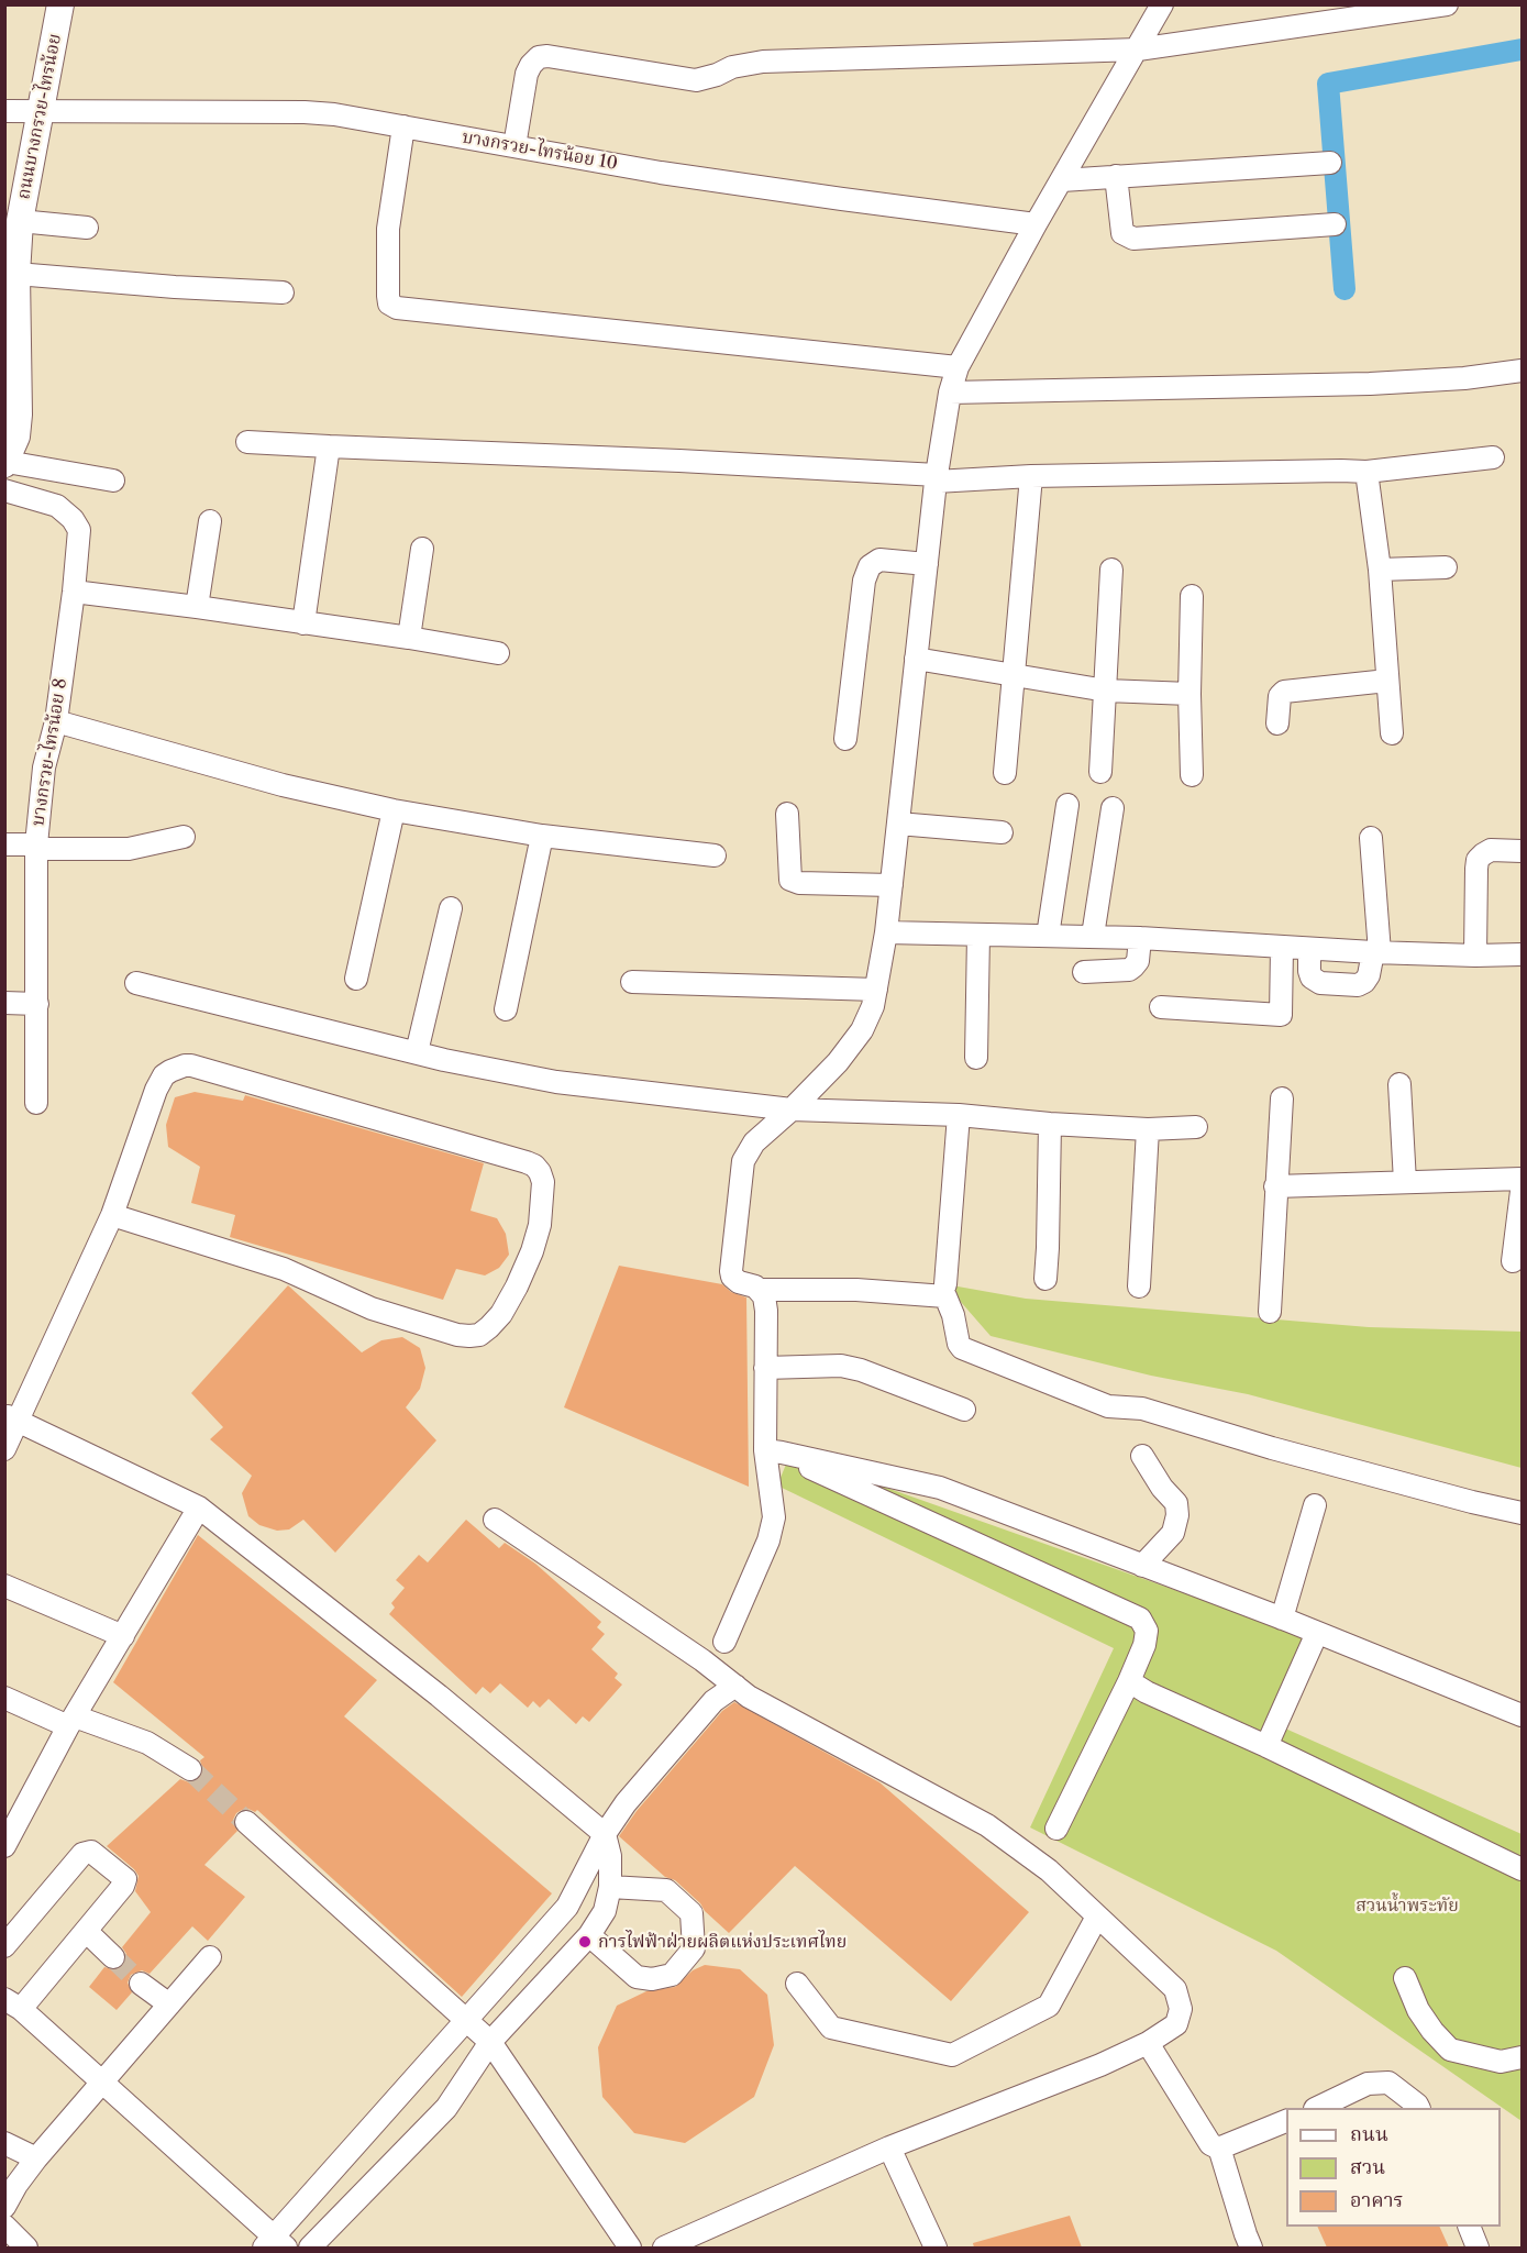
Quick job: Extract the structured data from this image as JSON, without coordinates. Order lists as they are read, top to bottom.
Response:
{
  "streets": {
    "main road": ["ถนนบางกรวย-ไทรน้อย"],
    "street": ["บางกรวย-ไทรน้อย 10", "บางกรวย-ไทรน้อย 8"]
  },
  "crossings": [
    ["ถนนบางกรวย-ไทรน้อย", "บางกรวย-ไทรน้อย 10"]
  ],
  "parks": ["สวนน้ำพระทัย"],
  "places": ["การไฟฟ้าฝ่ายผลิตแห่งประเทศไทย"],
  "legend": ["ถนน", "สวน", "อาคาร"]
}
